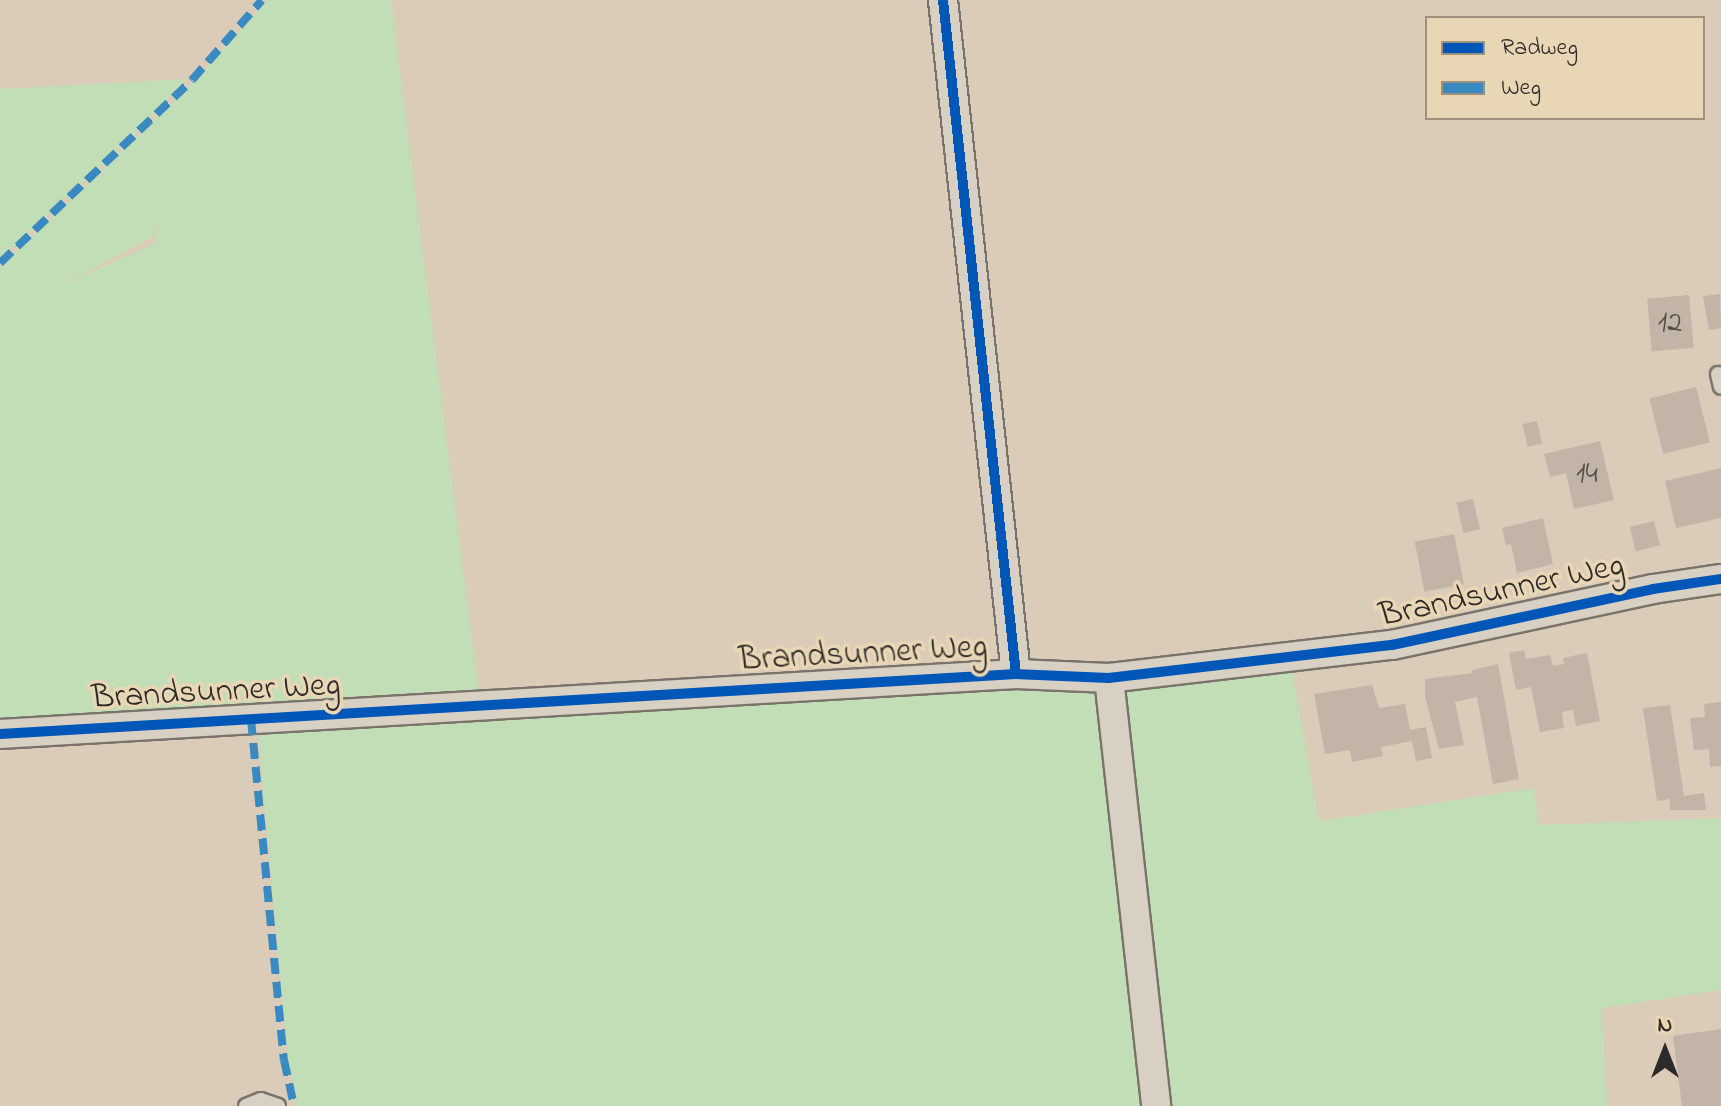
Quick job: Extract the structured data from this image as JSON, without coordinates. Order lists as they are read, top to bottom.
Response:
{
  "streets": {
    "street": ["Brandsunner Weg"]
  },
  "house_numbers": ["12", "14"],
  "legend": ["Radweg", "Weg"],
  "north": "top"
}
